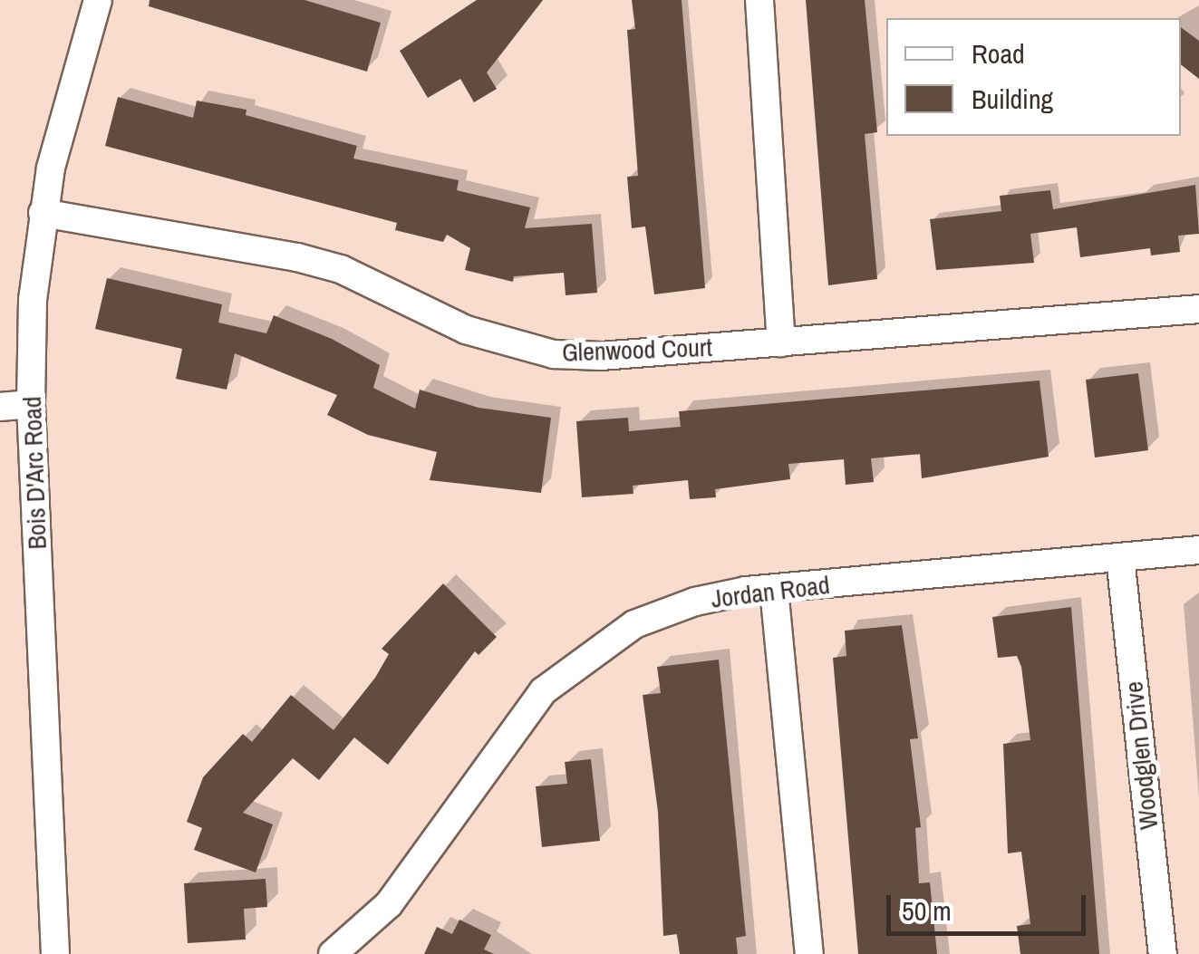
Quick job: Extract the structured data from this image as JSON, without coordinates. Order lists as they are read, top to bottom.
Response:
{
  "streets": {
    "street": [
      "Glenwood Court",
      "Bois D'Arc Road",
      "Jordan Road",
      "Woodglen Drive"
    ]
  },
  "crossings": [
    ["Glenwood Court", "Bois D'Arc Road"],
    ["Jordan Road", "Woodglen Drive"]
  ],
  "legend": ["Road", "Building"],
  "scale_bar": "50 m"
}
